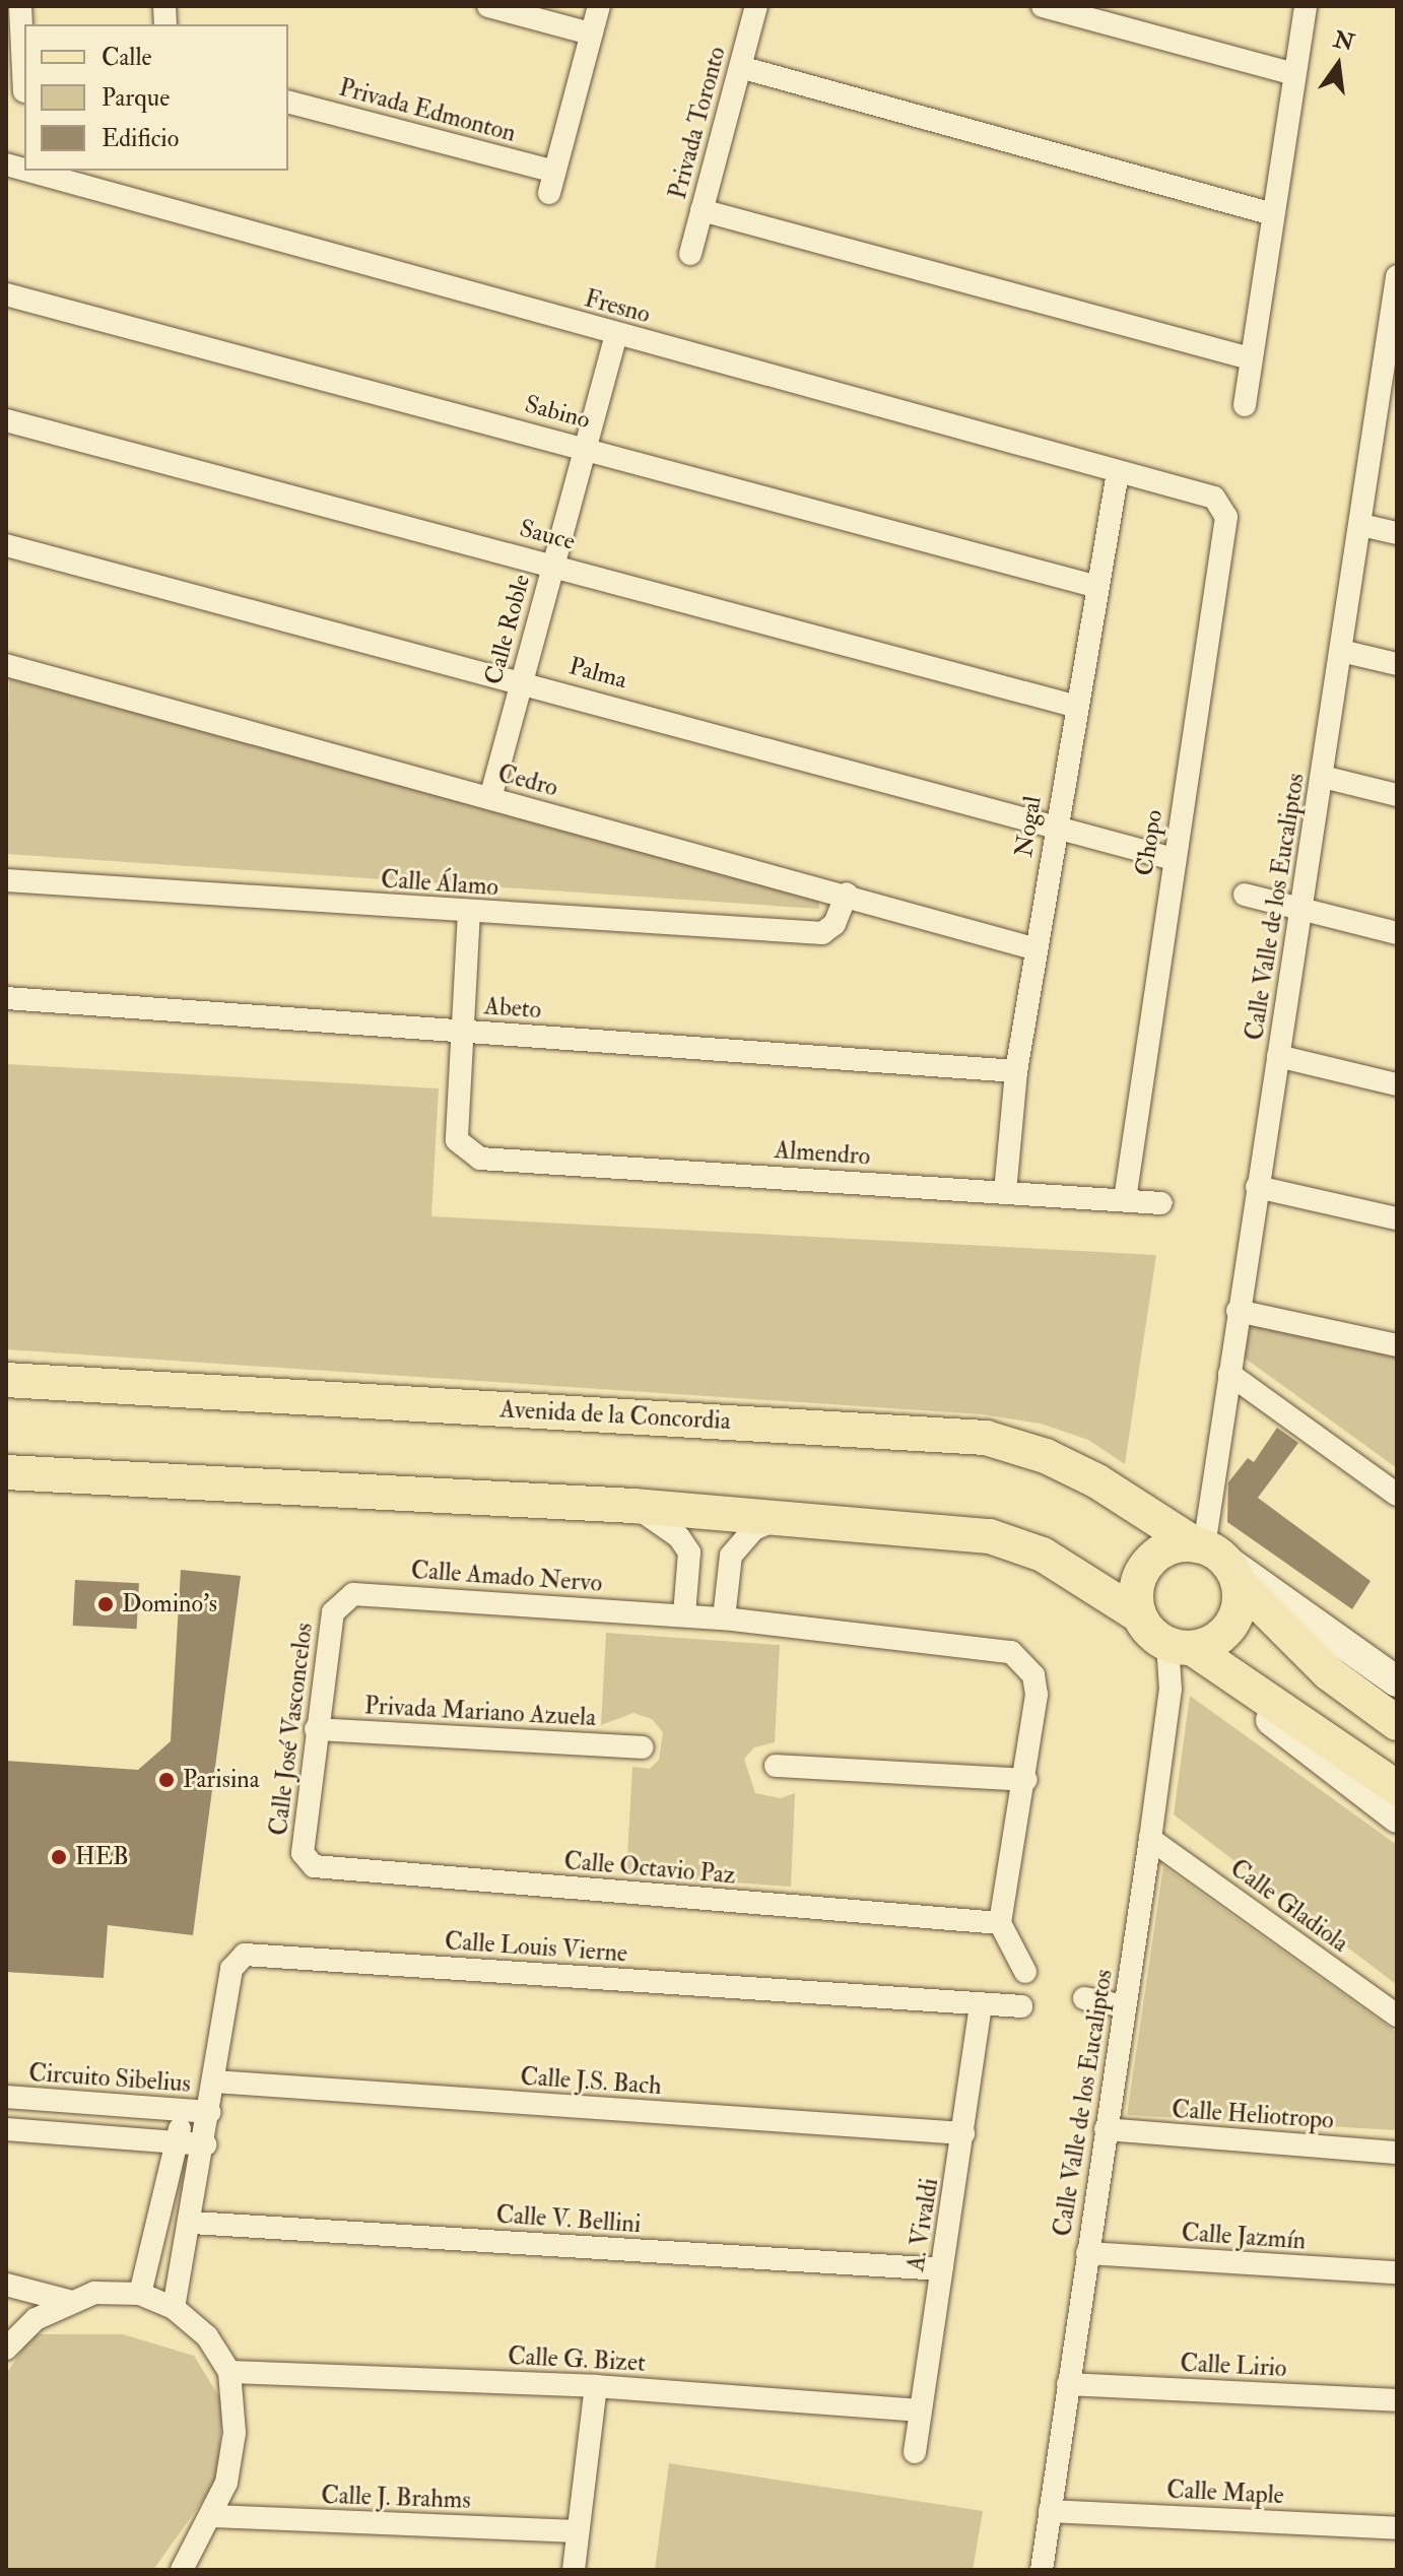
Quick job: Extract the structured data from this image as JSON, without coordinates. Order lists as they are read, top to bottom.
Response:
{
  "streets": {
    "main road": ["Avenida de la Concordia"],
    "street": [
      "Privada Edmonton",
      "Privada Toronto",
      "Fresno",
      "Sabino",
      "Sauce",
      "Calle Roble",
      "Palma",
      "Cedro",
      "Nogal",
      "Chopo",
      "Calle Álamo",
      "Calle Valle de los Eucaliptos",
      "Abeto",
      "Almendro",
      "Calle Amado Nervo",
      "Privada Mariano Azuela",
      "Calle José Vasconcelos",
      "Calle Octavio Paz",
      "Calle Gladiola",
      "Calle Louis Vierne",
      "Circuito Sibelius",
      "Calle J.S. Bach",
      "Calle Heliotropo",
      "Calle V. Bellini",
      "A. Vivaldi",
      "Calle Jazmín",
      "Calle G. Bizet",
      "Calle Lirio",
      "Calle Maple",
      "Calle J. Brahms"
    ]
  },
  "crossings": [
    ["Fresno", "Calle Roble"],
    ["Fresno", "Nogal"],
    ["Fresno", "Chopo"],
    ["Sabino", "Calle Roble"],
    ["Sabino", "Nogal"],
    ["Sauce", "Calle Roble"],
    ["Sauce", "Nogal"],
    ["Calle Roble", "Palma"],
    ["Calle Roble", "Cedro"],
    ["Palma", "Nogal"],
    ["Palma", "Chopo"],
    ["Cedro", "Nogal"],
    ["Cedro", "Calle Álamo"],
    ["Nogal", "Abeto"],
    ["Nogal", "Almendro"],
    ["Chopo", "Almendro"],
    ["Calle Valle de los Eucaliptos", "Avenida de la Concordia"],
    ["Calle Valle de los Eucaliptos", "Calle Gladiola"],
    ["Calle Valle de los Eucaliptos", "Calle Heliotropo"],
    ["Calle Valle de los Eucaliptos", "Calle Jazmín"],
    ["Calle Valle de los Eucaliptos", "Calle Lirio"],
    ["Calle Valle de los Eucaliptos", "Calle Maple"],
    ["Abeto", "Almendro"],
    ["Calle Amado Nervo", "Calle José Vasconcelos"],
    ["Privada Mariano Azuela", "Calle José Vasconcelos"],
    ["Calle José Vasconcelos", "Calle Octavio Paz"],
    ["Calle Louis Vierne", "Circuito Sibelius"],
    ["Calle Louis Vierne", "Calle J.S. Bach"],
    ["Calle Louis Vierne", "Calle V. Bellini"],
    ["Calle Louis Vierne", "A. Vivaldi"],
    ["Calle J.S. Bach", "A. Vivaldi"],
    ["Calle V. Bellini", "A. Vivaldi"],
    ["A. Vivaldi", "Calle G. Bizet"]
  ],
  "places": ["Domino's", "Parisina", "HEB"],
  "legend": ["Calle", "Parque", "Edificio"],
  "north": "top"
}
